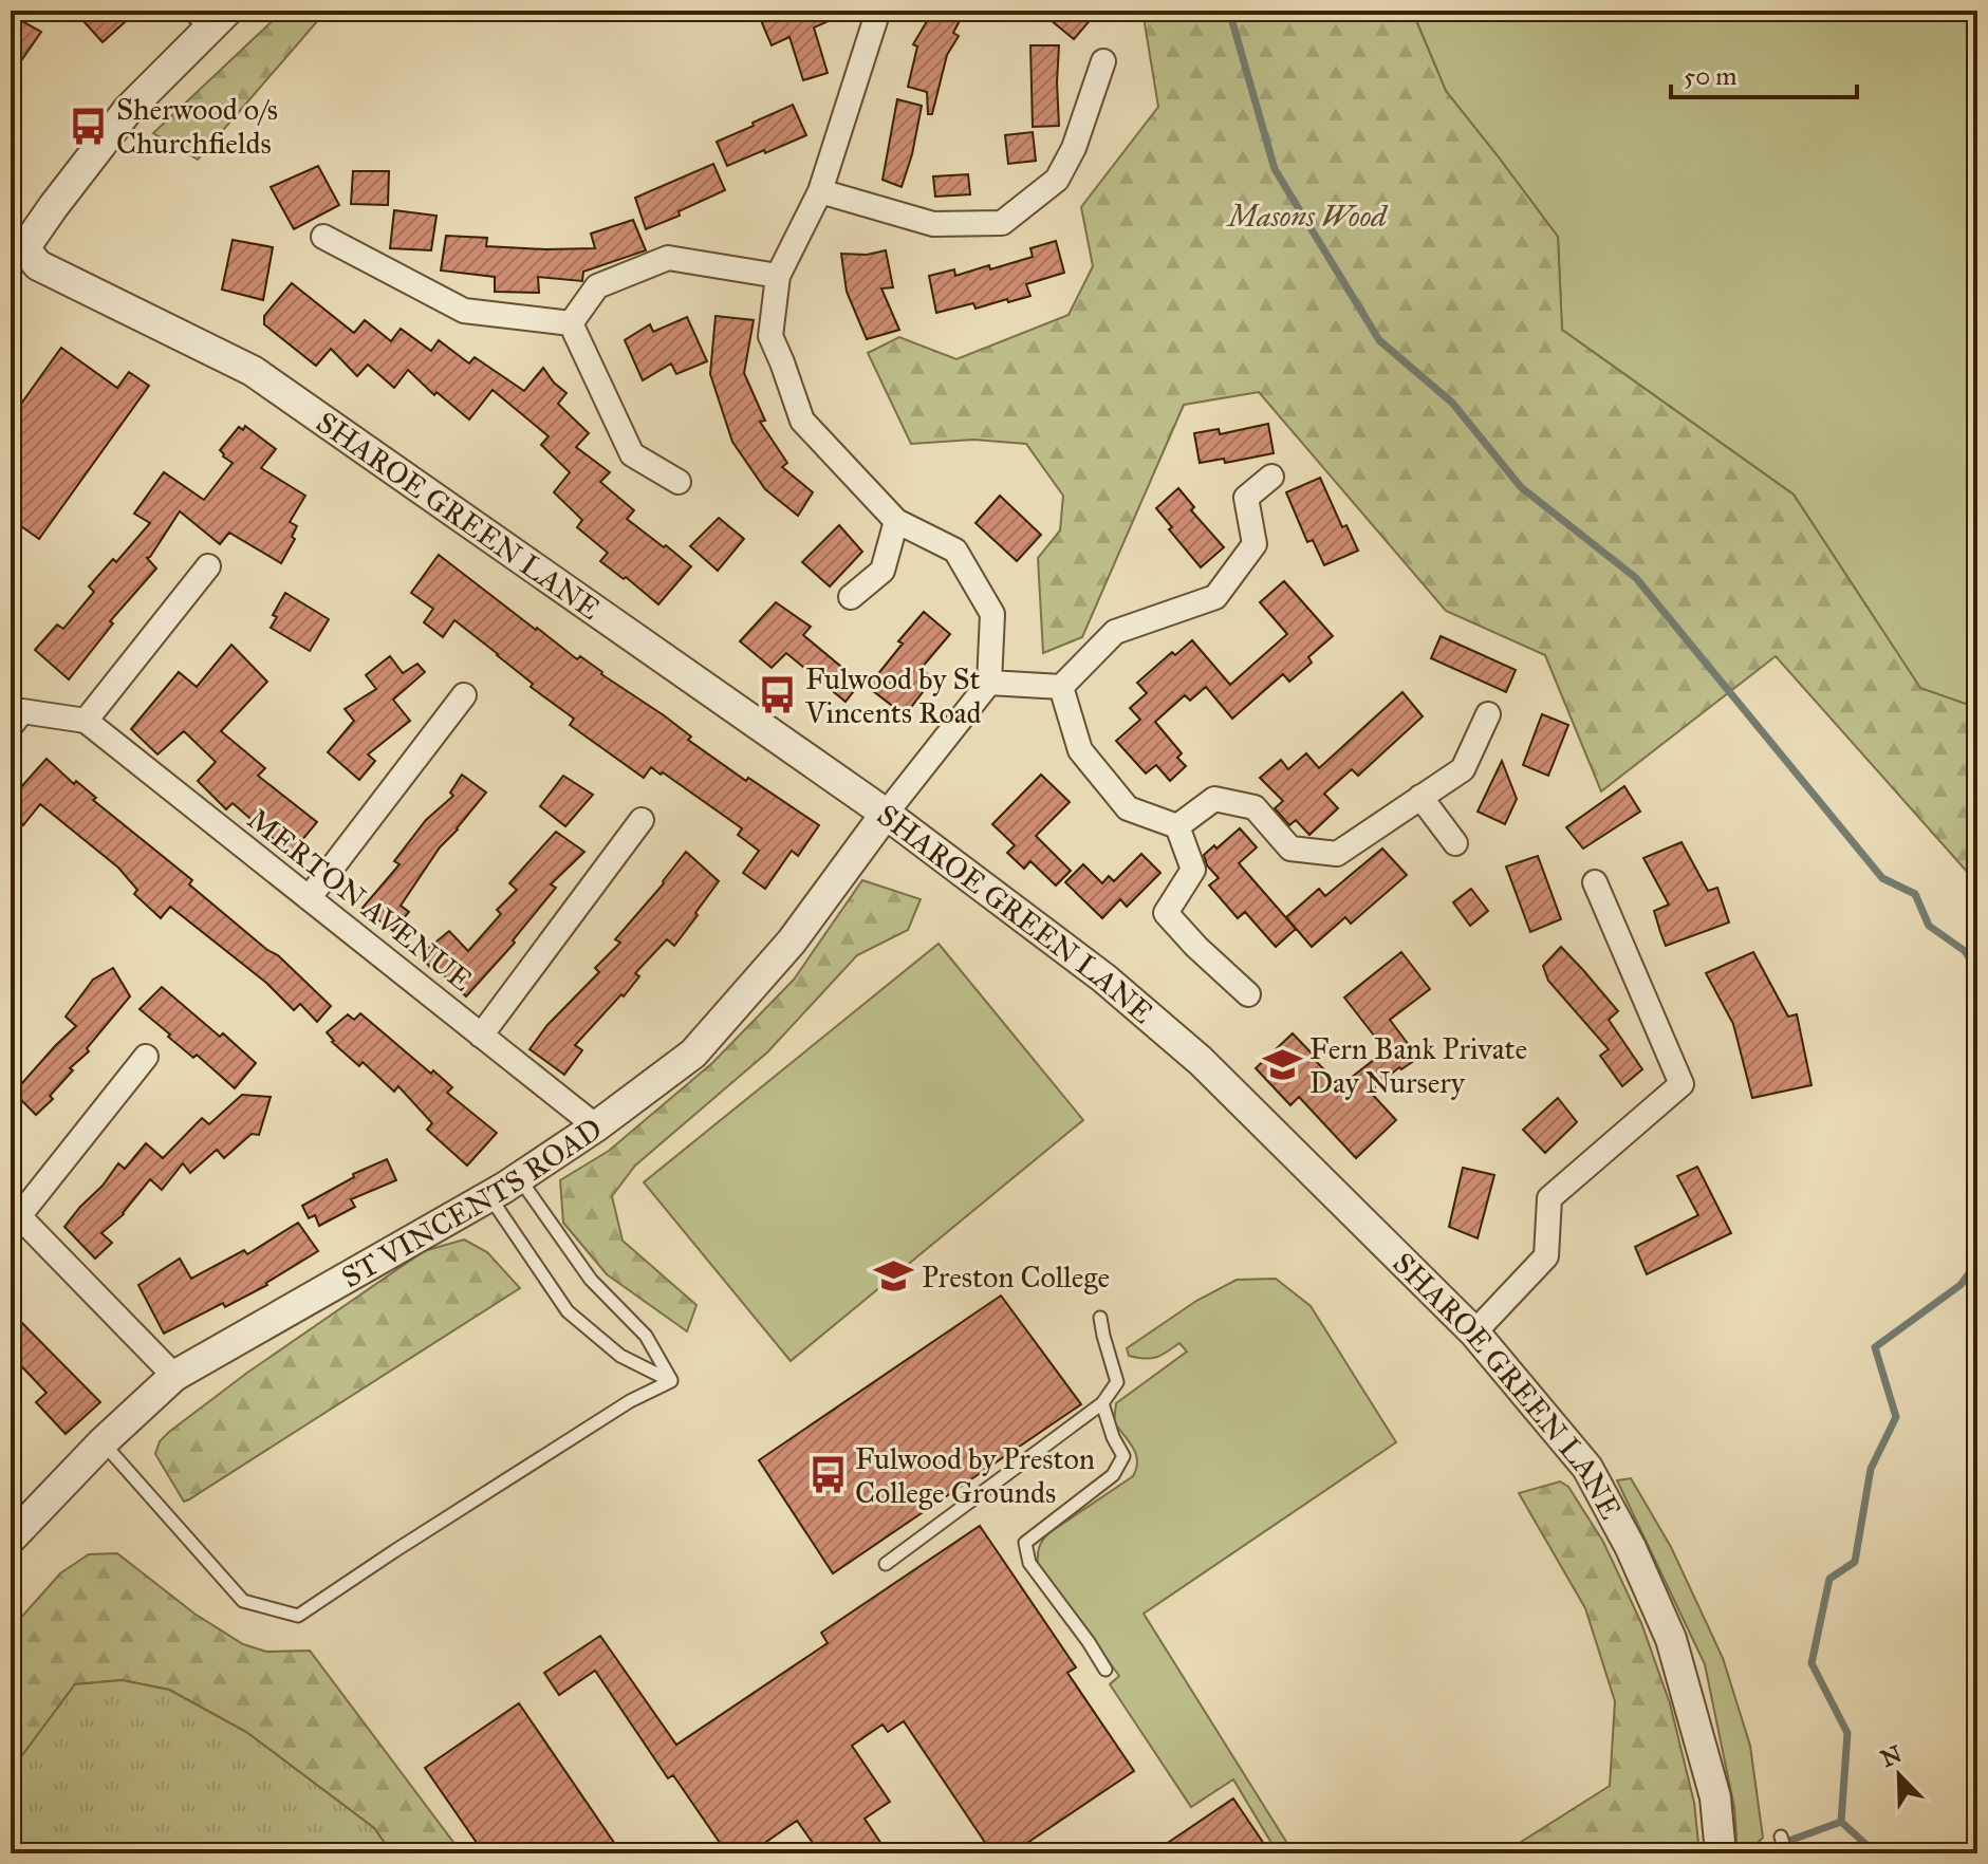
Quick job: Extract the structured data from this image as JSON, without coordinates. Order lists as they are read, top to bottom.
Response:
{
  "streets": {
    "street": ["SHAROE GREEN LANE", "MERTON AVENUE", "ST VINCENTS ROAD"]
  },
  "crossings": [
    ["SHAROE GREEN LANE", "ST VINCENTS ROAD"],
    ["MERTON AVENUE", "ST VINCENTS ROAD"]
  ],
  "parks": ["Masons Wood"],
  "places": {
    "bus stop": ["Sherwood o/s Churchfields", "Fulwood by St Vincents Road", "Fulwood by Preston College Grounds"],
    "school or university": ["Fern Bank Private Day Nursery", "Preston College"]
  },
  "scale_bar": "50 m",
  "north": "top left"
}
